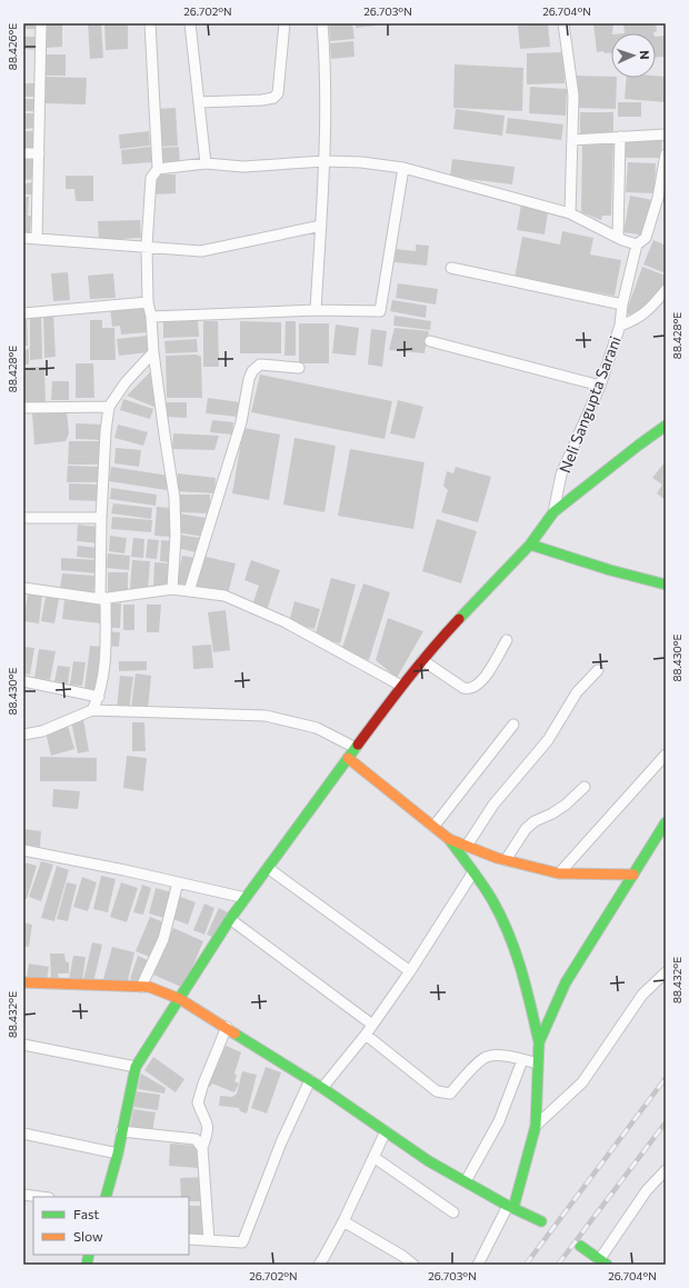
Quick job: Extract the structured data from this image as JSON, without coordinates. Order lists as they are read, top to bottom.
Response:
{
  "streets": {
    "street": ["Neli Sangupta Sarani"]
  },
  "legend": ["Fast", "Slow"],
  "north": "right",
  "coordinates": [
    "26.702°N",
    "26.703°N",
    "26.704°N",
    "88.426°E",
    "88.428°E",
    "88.430°E",
    "88.432°E"
  ]
}
